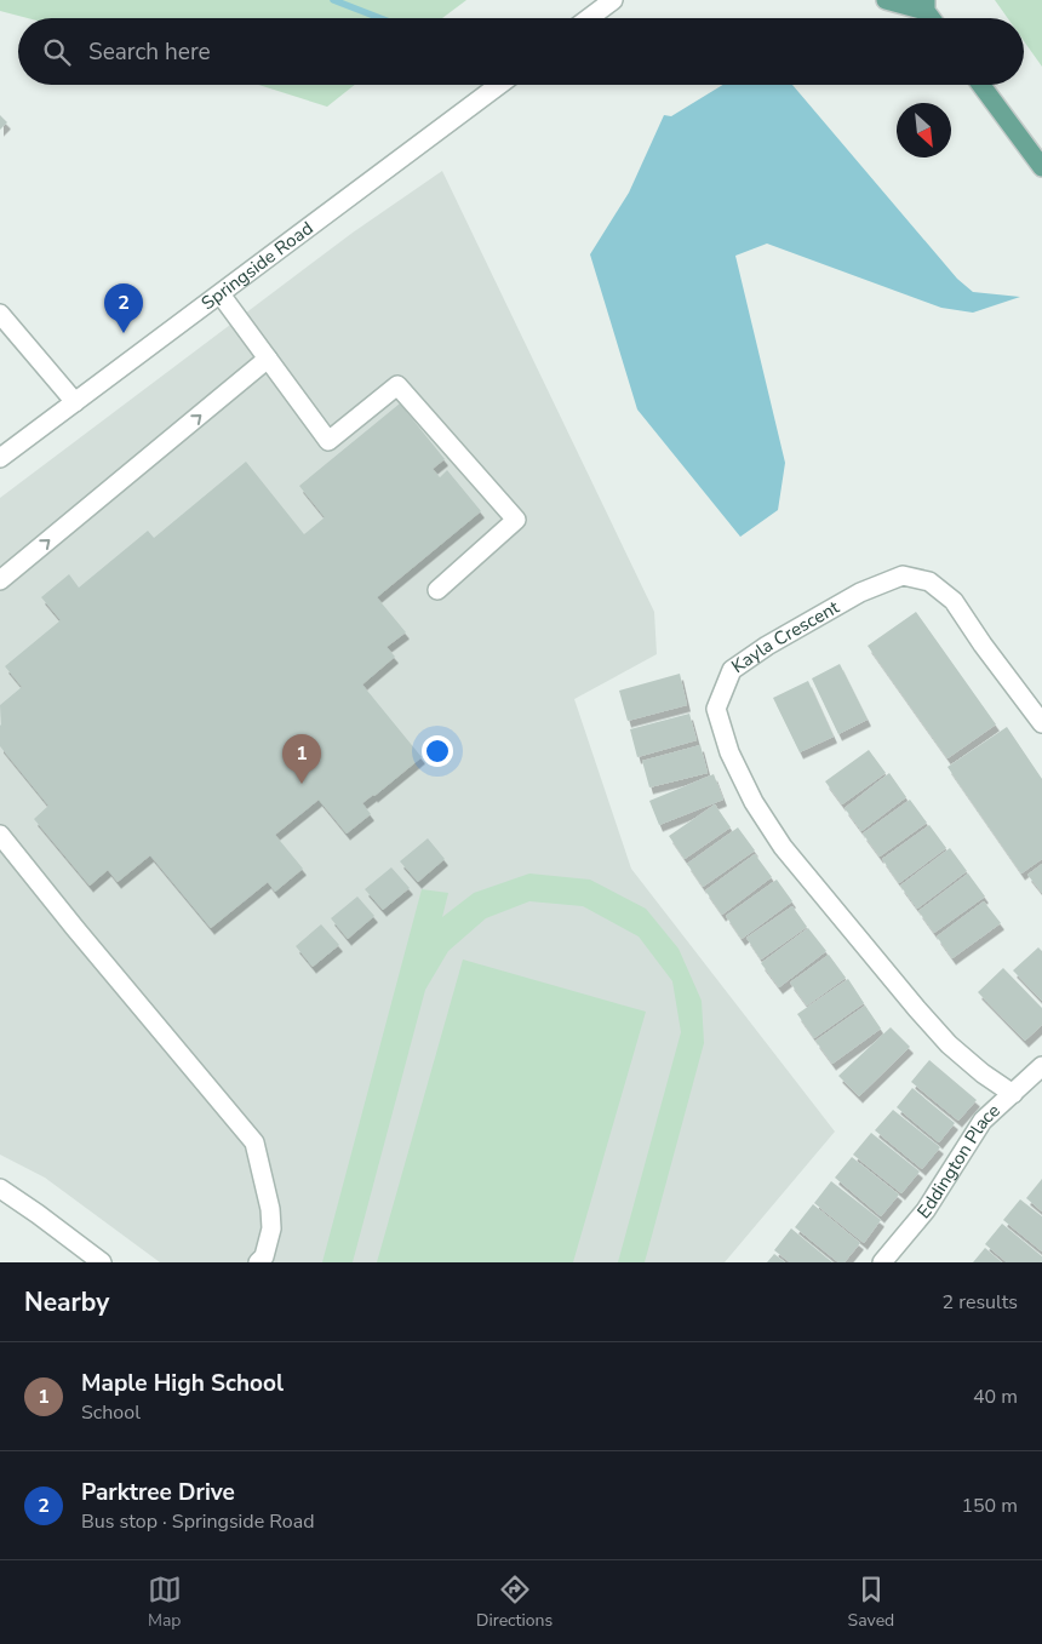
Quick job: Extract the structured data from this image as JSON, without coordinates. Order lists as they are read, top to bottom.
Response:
{
  "streets": {
    "street": ["Springside Road", "Kayla Crescent", "Eddington Place"]
  },
  "crossings": [
    ["Kayla Crescent", "Eddington Place"]
  ],
  "north": "bottom right",
  "page": {
    "search": "Search here",
    "pins": ["2", "1"],
    "heading": ["Nearby", "2 results"],
    "list": [
      {
        "mark": "1",
        "name": "Maple High School",
        "note": "School",
        "value": "40 m"
      },
      {
        "mark": "2",
        "name": "Parktree Drive",
        "note": "Bus stop · Springside Road",
        "value": "150 m"
      }
    ],
    "nav": ["Map", "Directions", "Saved"]
  }
}
